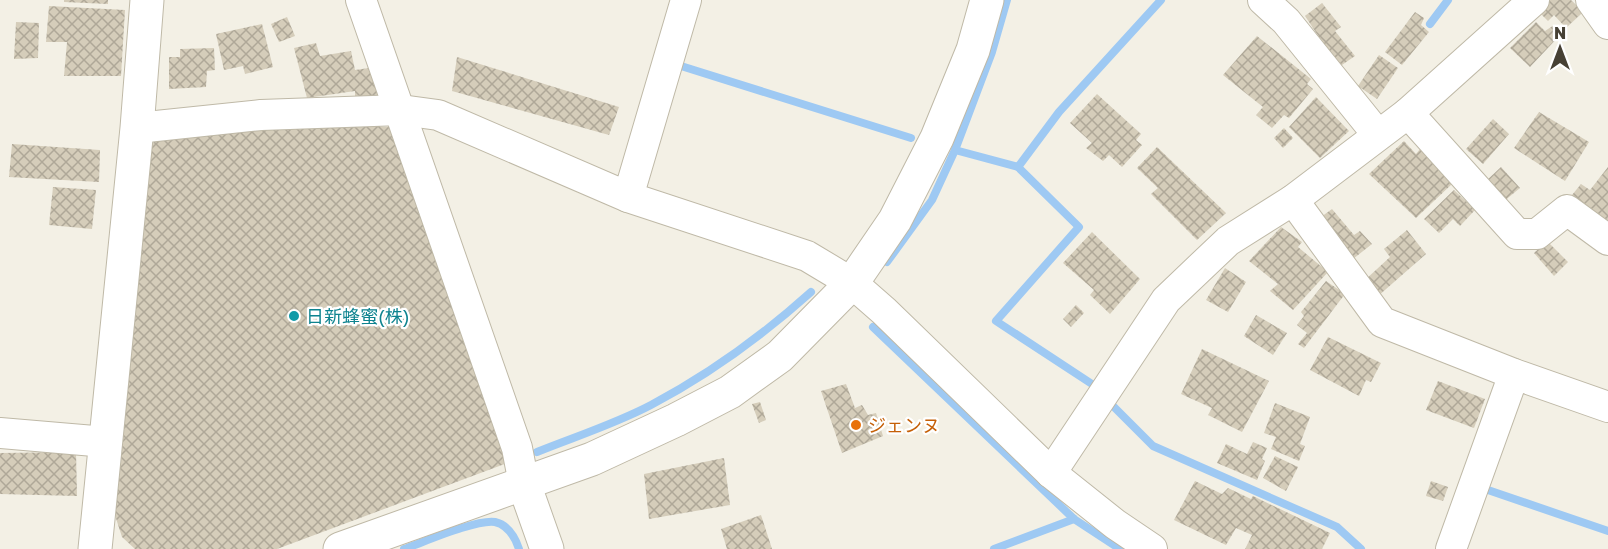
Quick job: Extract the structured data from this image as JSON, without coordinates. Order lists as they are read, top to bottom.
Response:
{
  "places": ["日新蜂蜜(株)", "ジェンヌ"],
  "north": "top"
}
